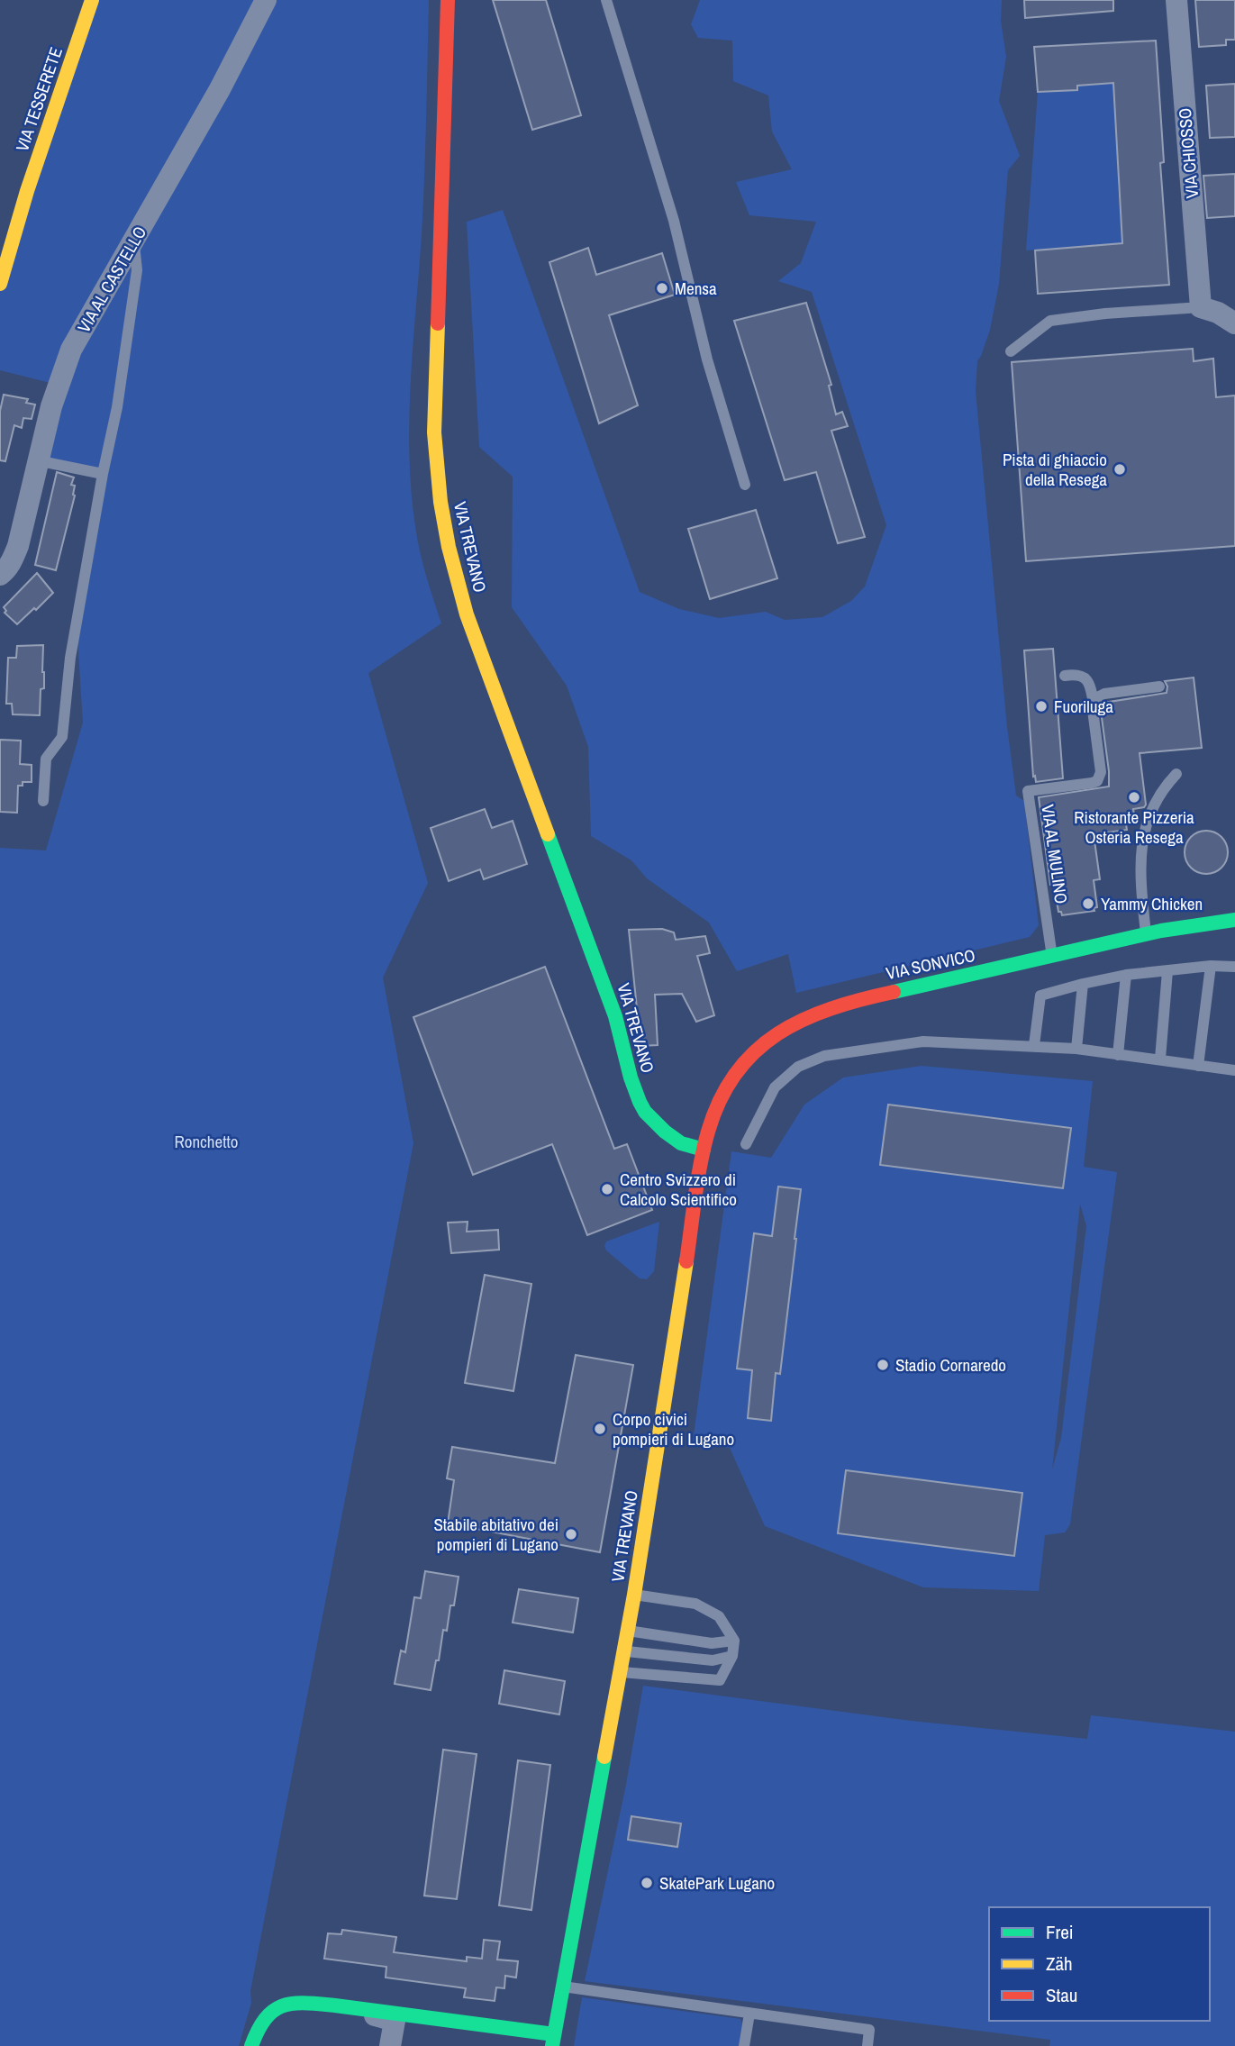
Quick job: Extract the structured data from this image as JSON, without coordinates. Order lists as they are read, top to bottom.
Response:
{
  "streets": {
    "main road": ["VIA TESSERETE", "VIA TREVANO", "VIA SONVICO"],
    "street": ["VIA CHIOSSO", "VIA AL CASTELLO"],
    "lane": ["VIA AL MULINO"]
  },
  "crossings": [
    ["VIA TREVANO", "VIA SONVICO"],
    ["VIA AL MULINO", "VIA SONVICO"]
  ],
  "parks": ["Ronchetto"],
  "places": [
    "Mensa",
    "Pista di ghiaccio della Resega",
    "Fuoriluga",
    "Ristorante Pizzeria Osteria Resega",
    "Yammy Chicken",
    "Centro Svizzero di Calcolo Scientifico",
    "Stadio Cornaredo",
    "Corpo civici pompieri di Lugano",
    "Stabile abitativo dei pompieri di Lugano",
    "SkatePark Lugano"
  ],
  "legend": ["Frei", "Zäh", "Stau"]
}
